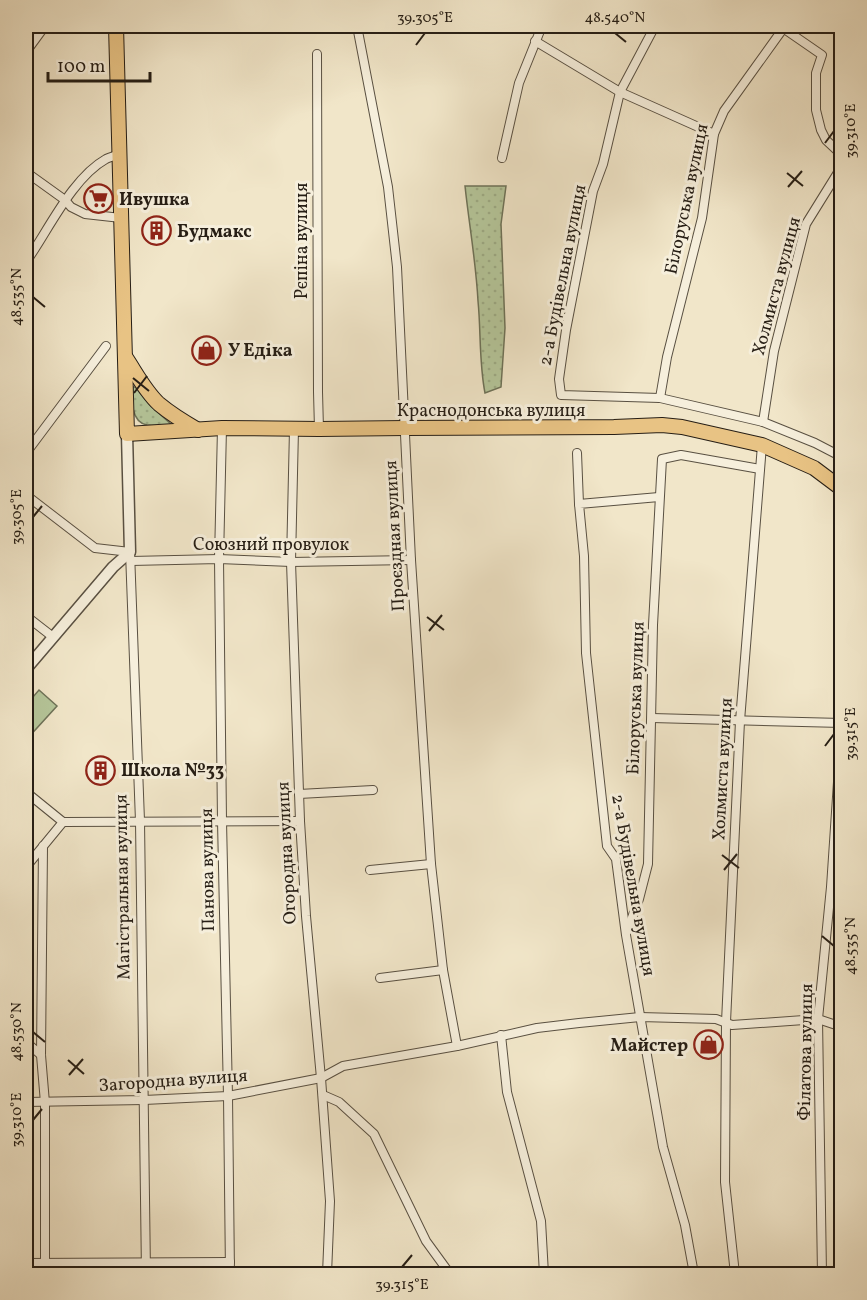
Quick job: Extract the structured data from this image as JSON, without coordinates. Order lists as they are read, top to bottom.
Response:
{
  "streets": {
    "main road": ["Краснодонська вулиця", "Магістральная вулиця"],
    "street": [
      "Білоруська вулиця",
      "Рєпіна вулиця",
      "2-а Будівельна вулиця",
      "Холмиста вулиця",
      "Проєздная вулиця",
      "Союзний провулок",
      "Огородна вулиця",
      "Панова вулиця",
      "Філатова вулиця",
      "Загородна вулиця"
    ]
  },
  "crossings": [
    ["Білоруська вулиця", "2-а Будівельна вулиця"],
    ["Білоруська вулиця", "Холмиста вулиця"],
    ["Рєпіна вулиця", "Краснодонська вулиця"],
    ["2-а Будівельна вулиця", "Загородна вулиця"],
    ["Холмиста вулиця", "Краснодонська вулиця"],
    ["Холмиста вулиця", "Загородна вулиця"],
    ["Краснодонська вулиця", "Проєздная вулиця"],
    ["Краснодонська вулиця", "Огородна вулиця"],
    ["Краснодонська вулиця", "Панова вулиця"],
    ["Краснодонська вулиця", "Магістральная вулиця"],
    ["Проєздная вулиця", "Союзний провулок"],
    ["Проєздная вулиця", "Загородна вулиця"],
    ["Союзний провулок", "Огородна вулиця"],
    ["Союзний провулок", "Панова вулиця"],
    ["Союзний провулок", "Магістральная вулиця"],
    ["Огородна вулиця", "Загородна вулиця"],
    ["Панова вулиця", "Загородна вулиця"],
    ["Магістральная вулиця", "Загородна вулиця"],
    ["Філатова вулиця", "Загородна вулиця"]
  ],
  "places": {
    "supermarket": ["Ивушка"],
    "building": ["Будмакс", "Школа №33"],
    "shop": ["У Едіка", "Майстер"]
  },
  "scale_bar": "100 m",
  "coordinates": [
    "39.305°E",
    "48.540°N",
    "39.310°E",
    "48.535°N",
    "39.315°E",
    "48.530°N"
  ]
}
